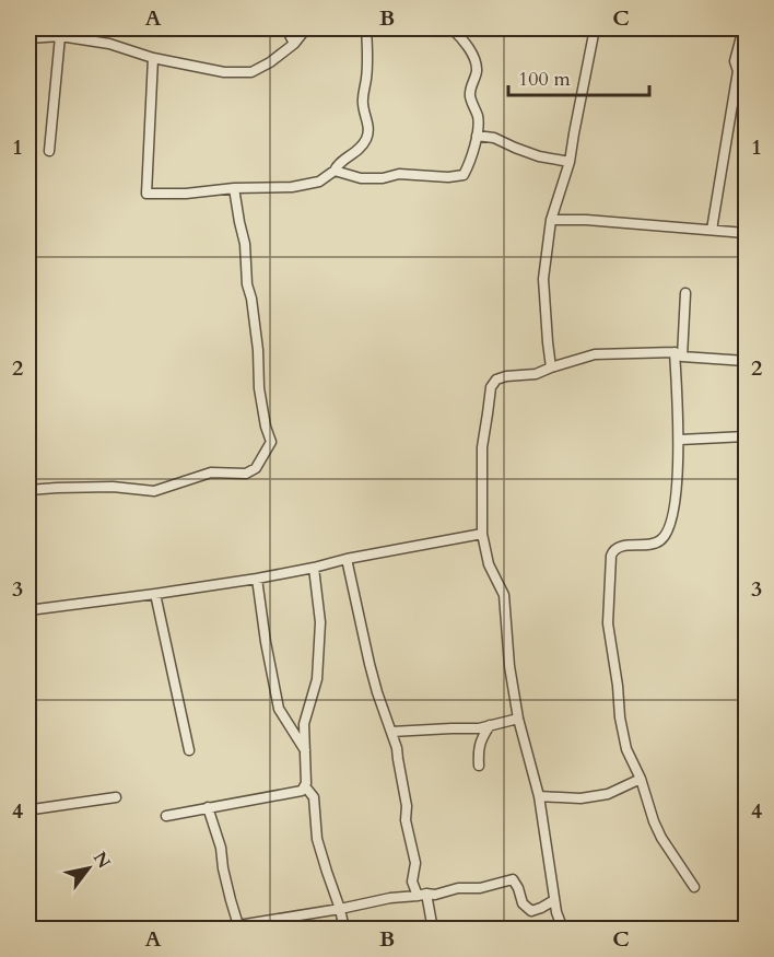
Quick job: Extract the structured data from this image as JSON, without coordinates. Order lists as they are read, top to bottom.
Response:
{
  "scale_bar": "100 m",
  "north": "top right",
  "grid": {
    "columns": ["A", "B", "C"],
    "rows": [
      "1",
      "2",
      "3",
      "4"
    ]
  }
}
